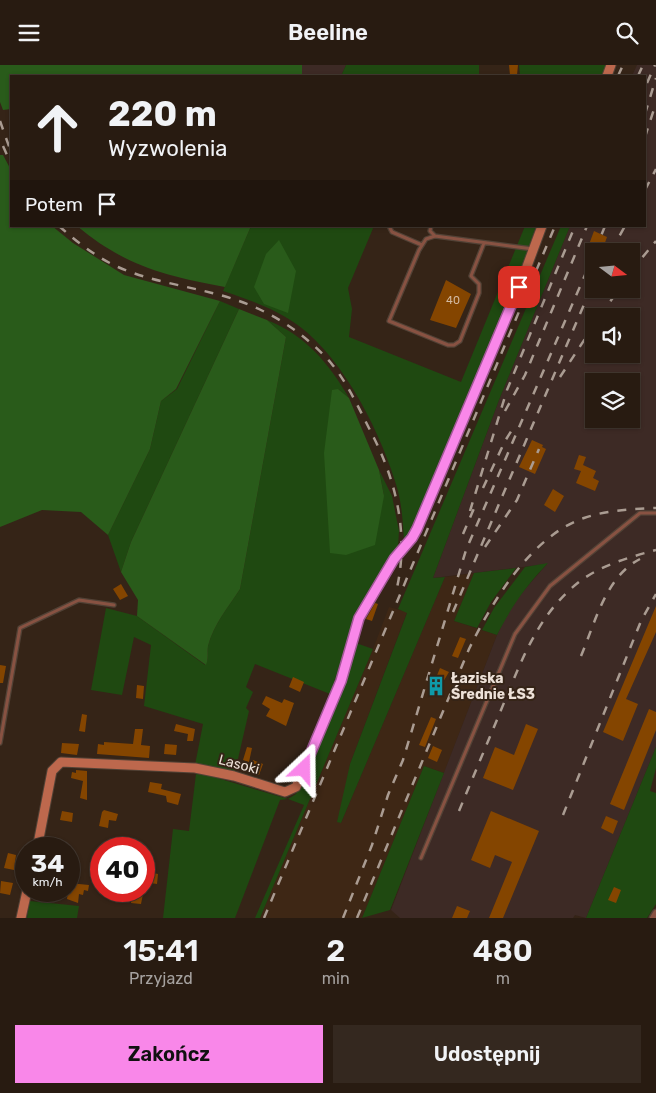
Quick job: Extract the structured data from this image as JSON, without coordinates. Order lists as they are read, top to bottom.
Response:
{
  "streets": {
    "street": ["Lasoki"]
  },
  "places": {
    "building": ["Łaziska Średnie ŁS3"]
  },
  "house_numbers": ["40"],
  "north": "right",
  "page": {
    "header": "Beeline",
    "turn": ["220 m", "Wyzwolenia"],
    "then": "Potem",
    "speed": "34 km/h",
    "limit": "40",
    "eta": [
      "15:41",
      "Przyjazd",
      "2",
      "min",
      "480",
      "m"
    ],
    "buttons": ["Zakończ", "Udostępnij"]
  }
}
